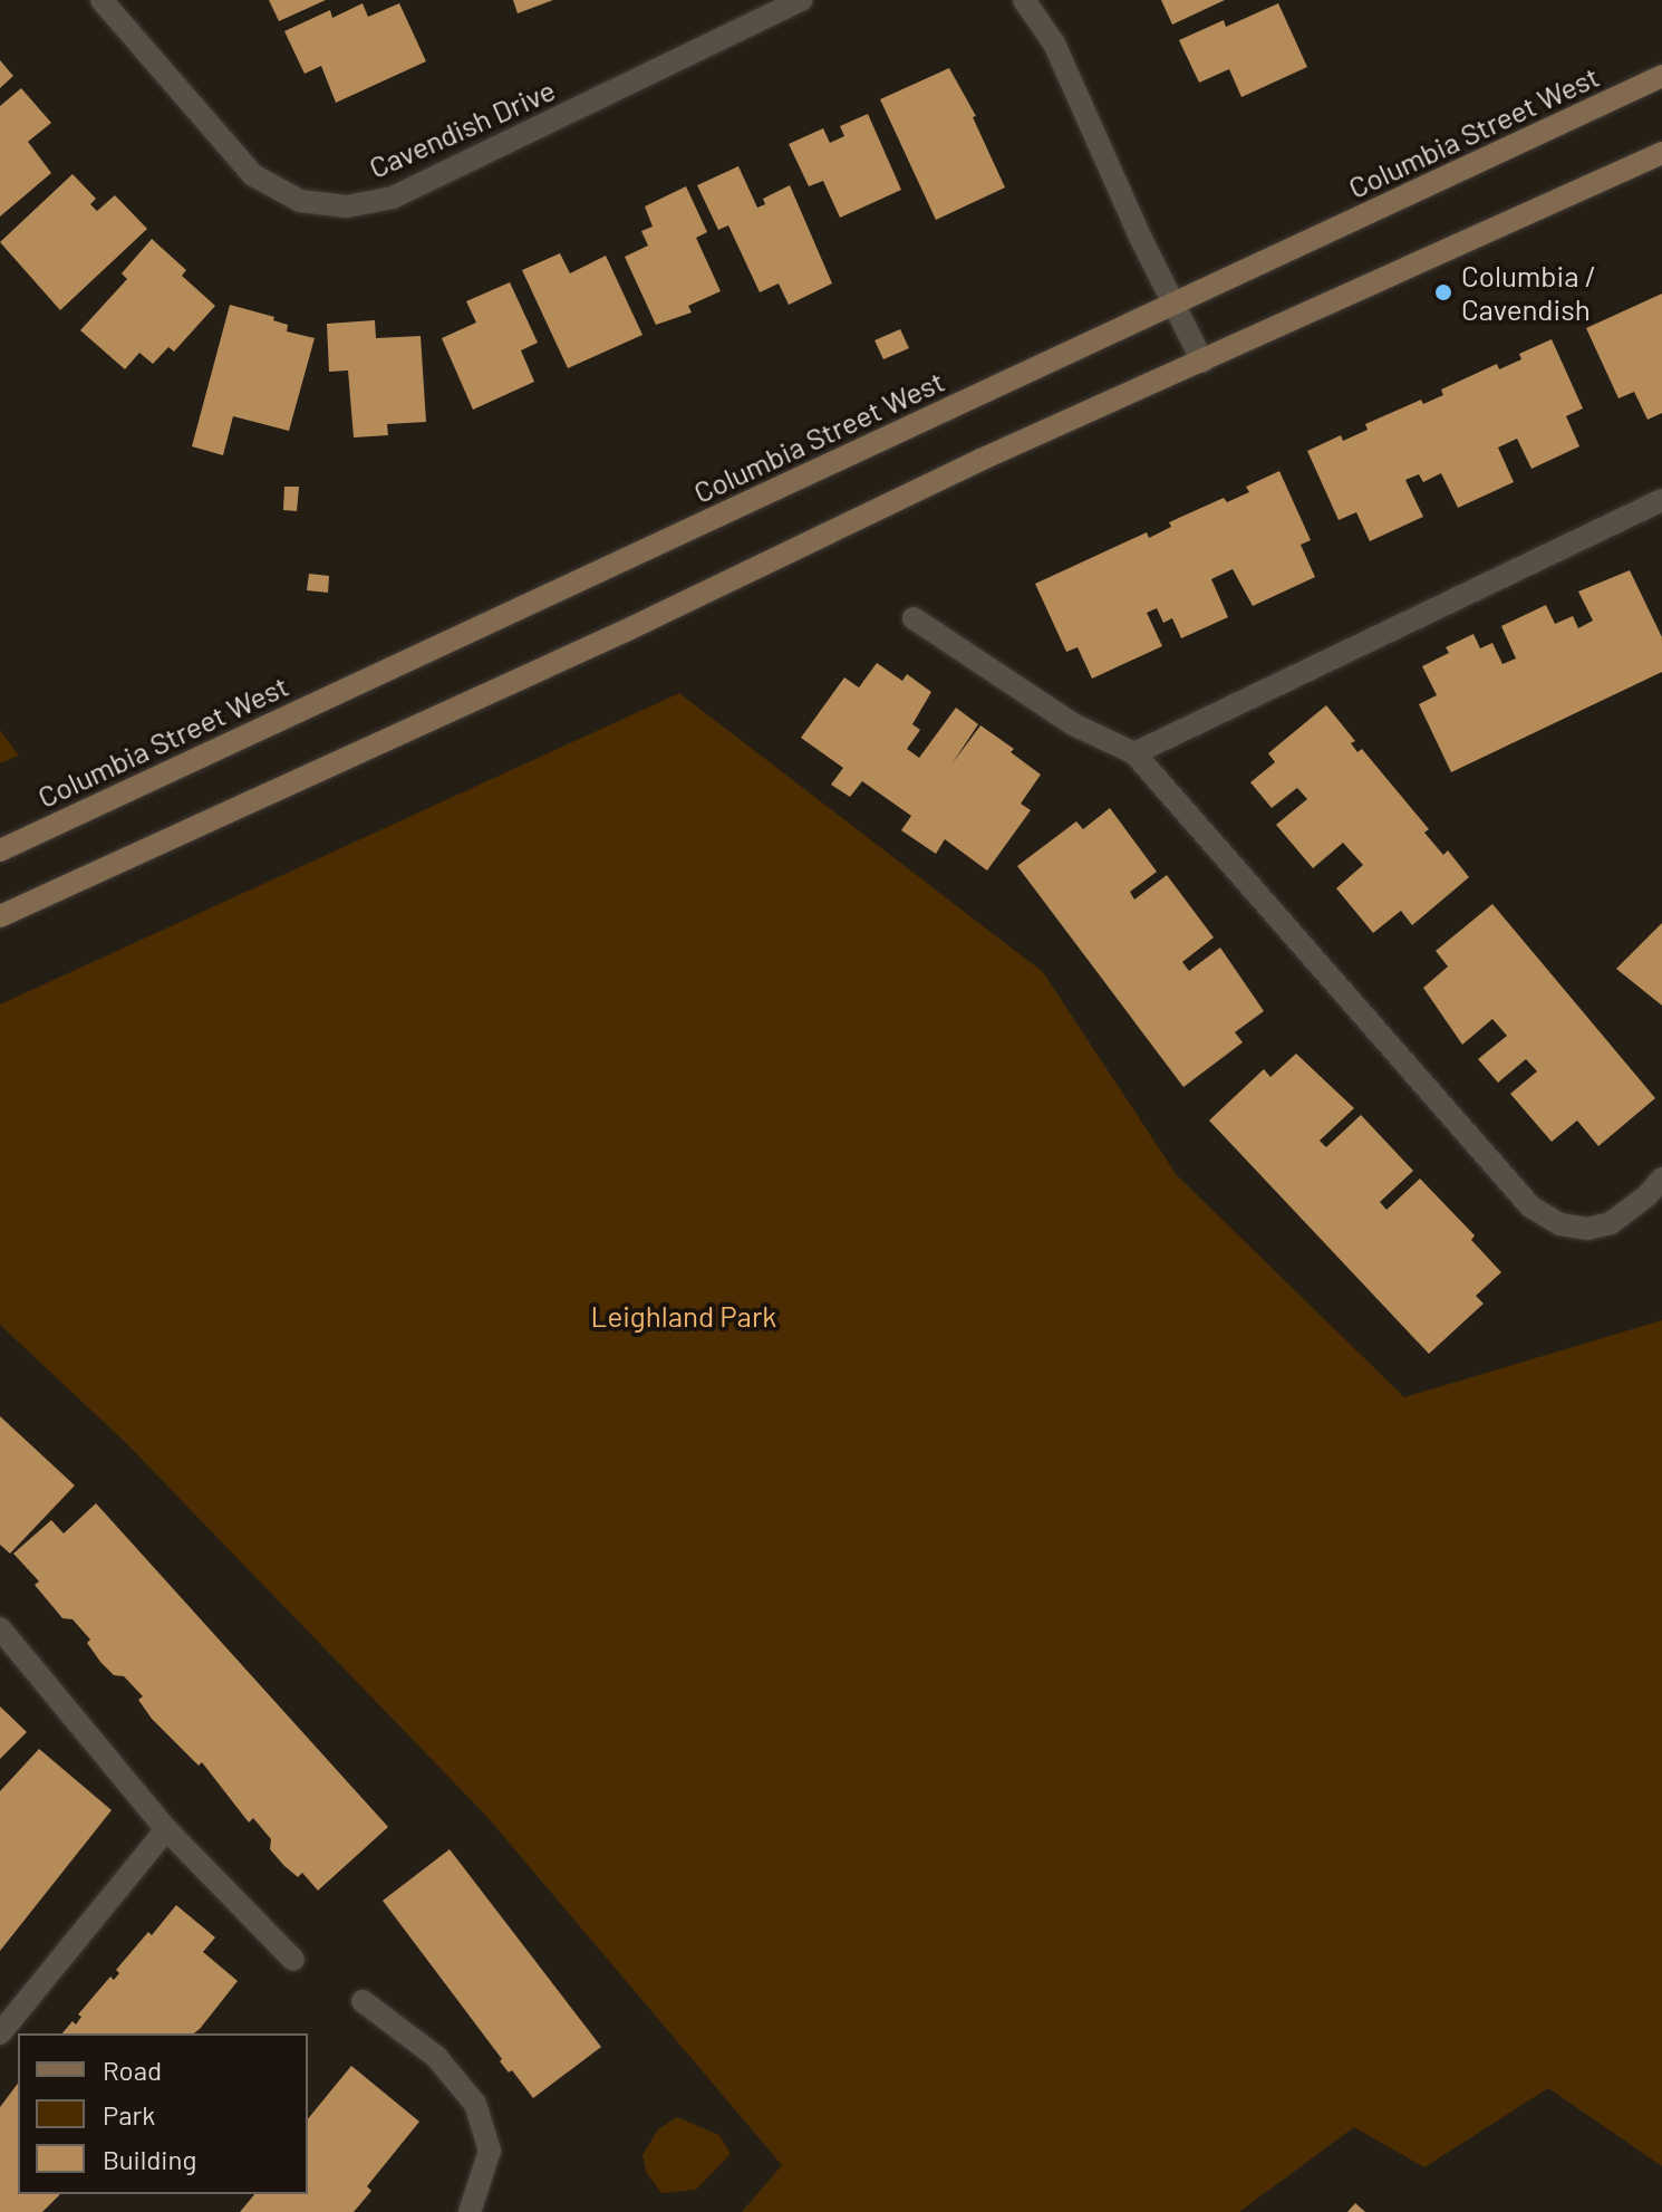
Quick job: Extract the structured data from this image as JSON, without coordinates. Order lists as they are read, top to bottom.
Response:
{
  "streets": {
    "main road": ["Columbia Street West"],
    "street": ["Cavendish Drive"]
  },
  "parks": ["Leighland Park"],
  "places": ["Columbia / Cavendish"],
  "legend": ["Road", "Park", "Building"]
}
